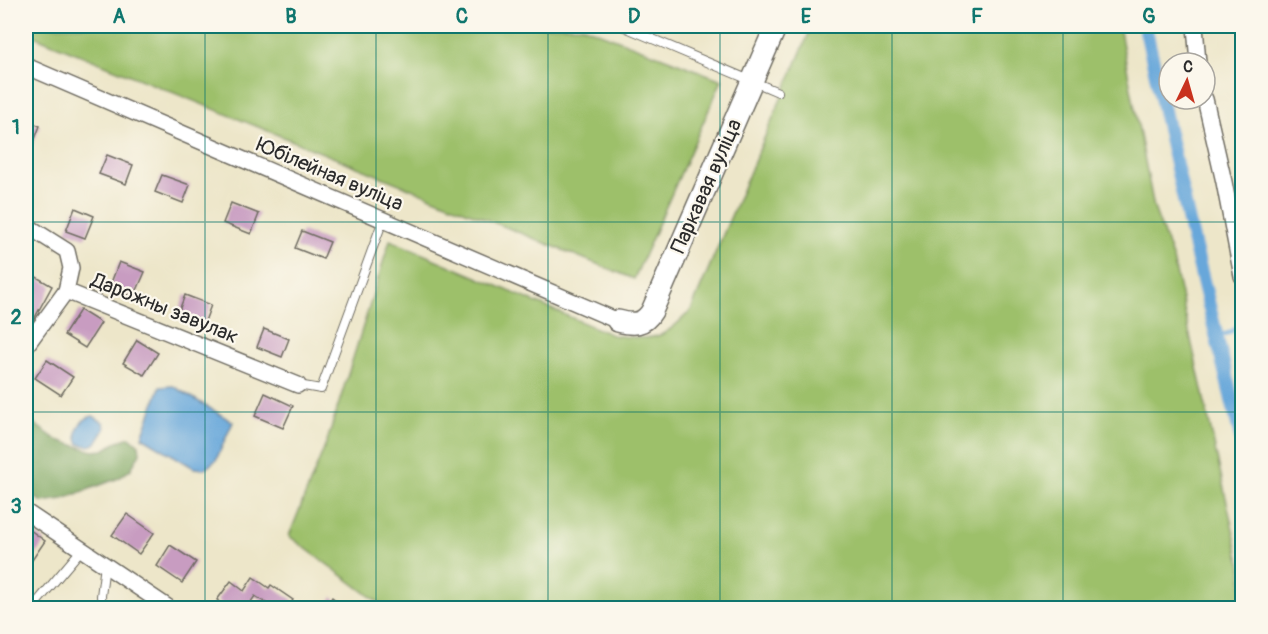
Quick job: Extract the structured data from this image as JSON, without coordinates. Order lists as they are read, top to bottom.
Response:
{
  "streets": {
    "street": ["Юбілейная вуліца", "Паркавая вуліца", "Дарожны завулак"]
  },
  "crossings": [
    ["Юбілейная вуліца", "Паркавая вуліца"]
  ],
  "north": "top",
  "grid": {
    "columns": [
      "A",
      "B",
      "C",
      "D",
      "E",
      "F",
      "G"
    ],
    "rows": ["1", "2", "3"]
  }
}
